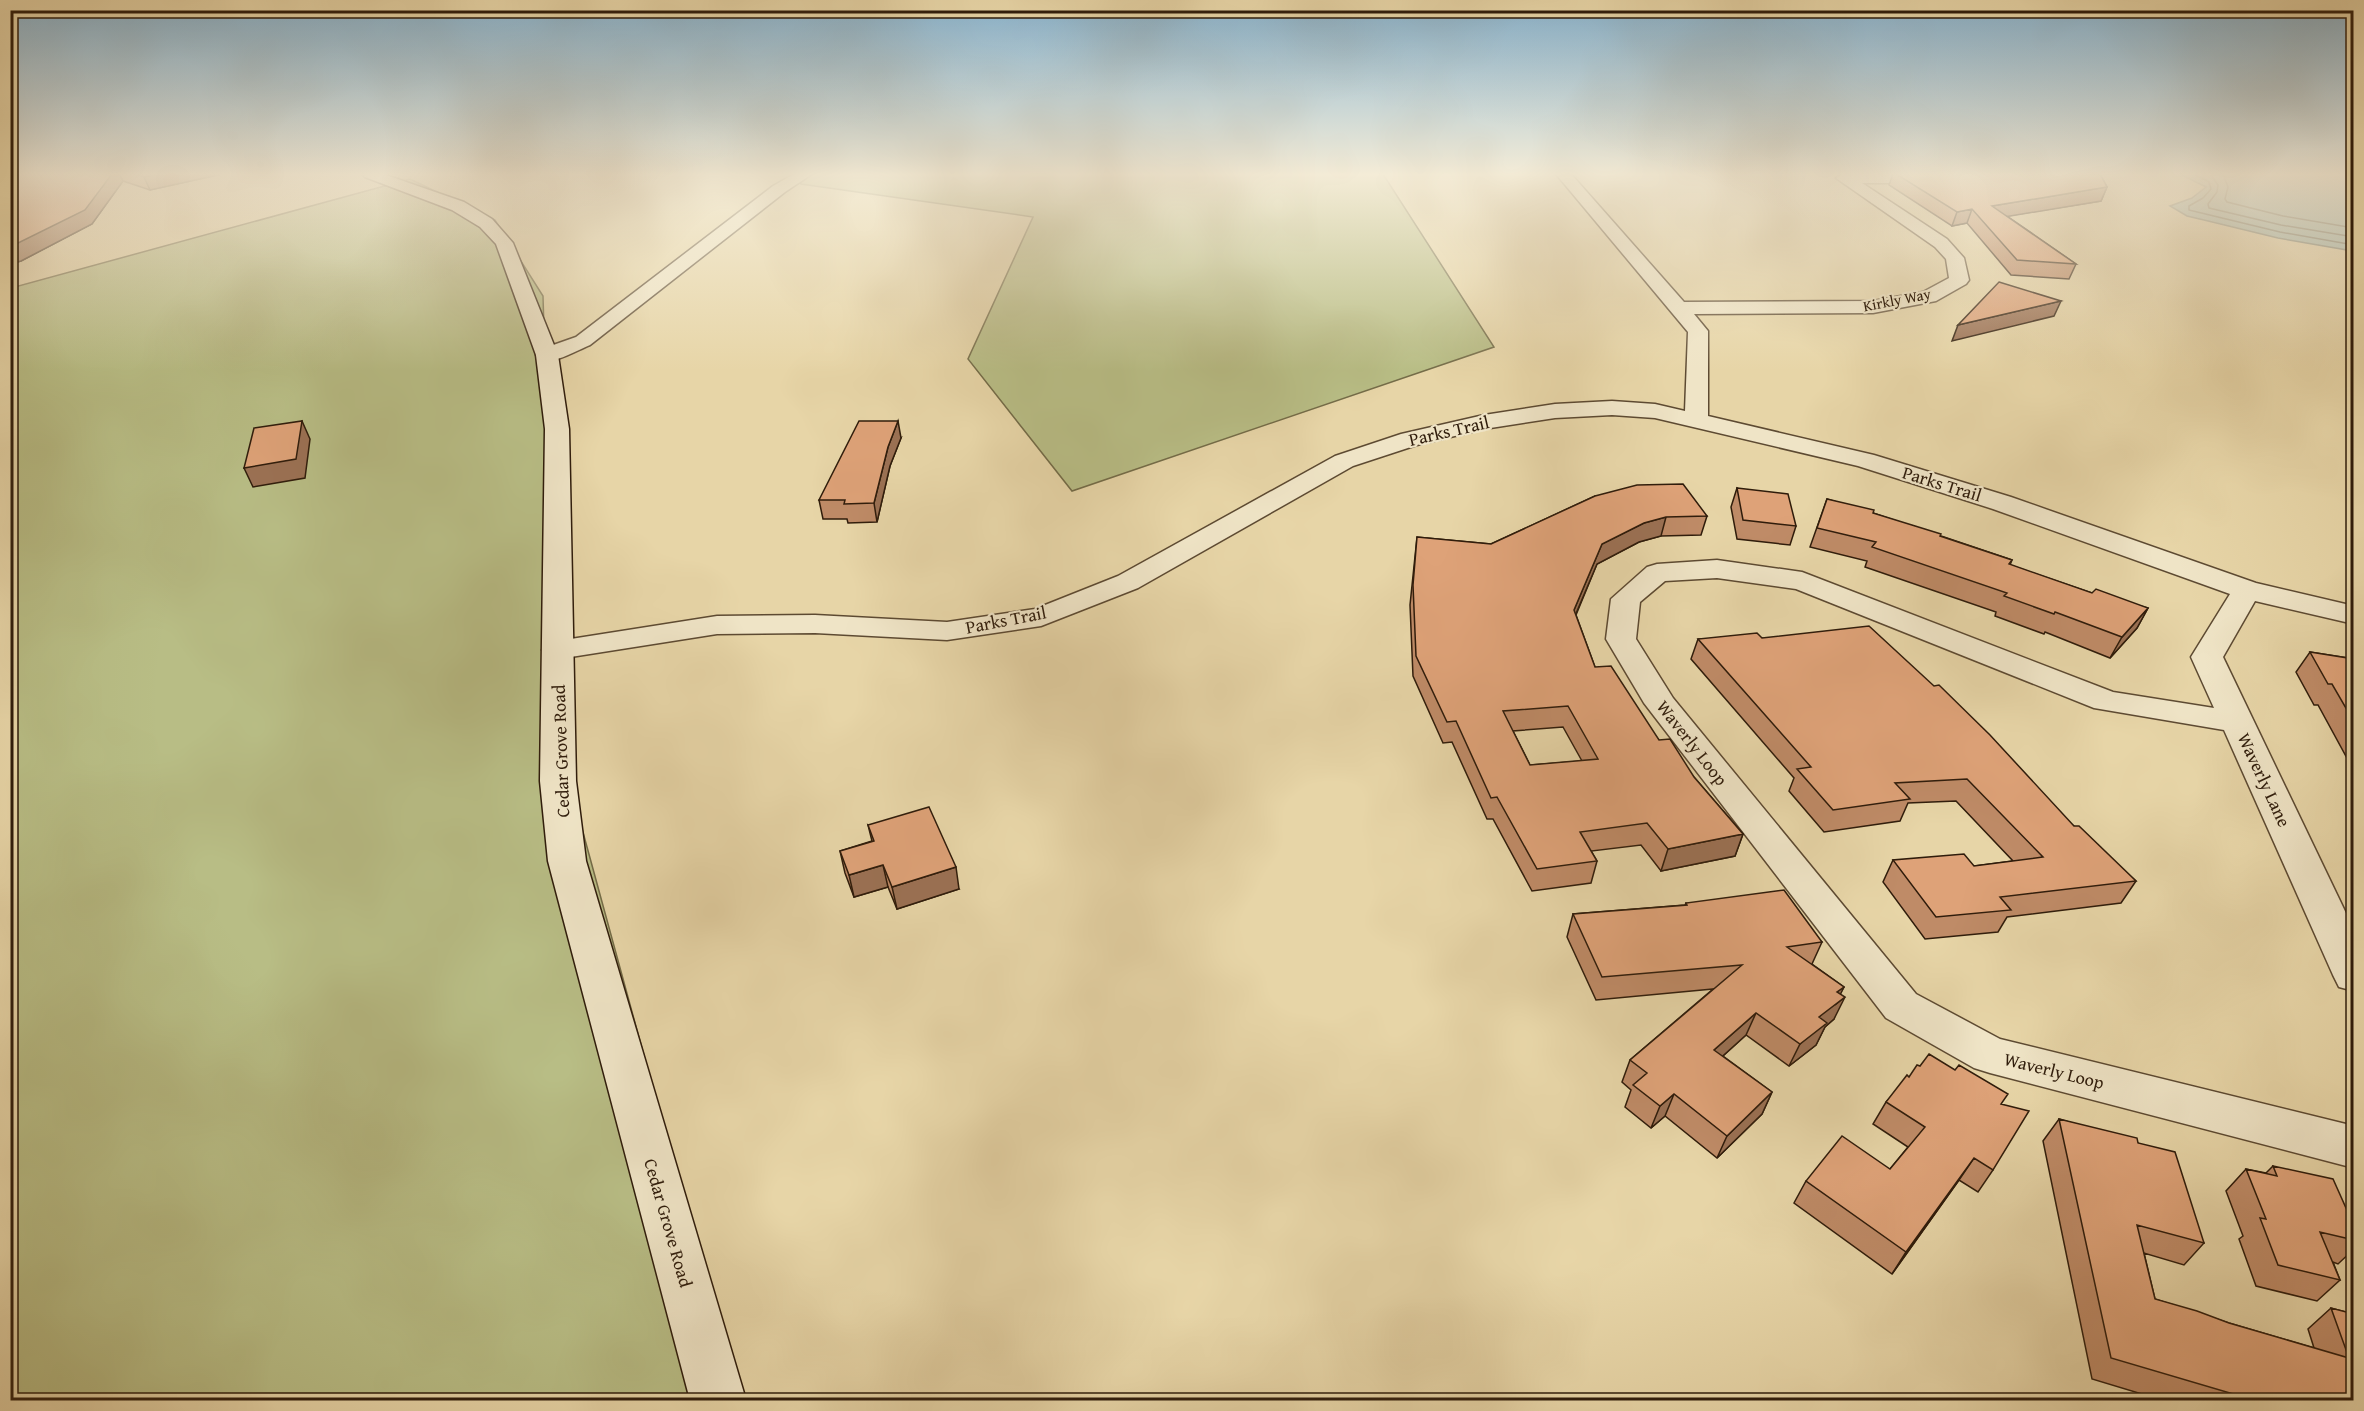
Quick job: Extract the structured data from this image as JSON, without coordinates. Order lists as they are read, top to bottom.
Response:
{
  "streets": {
    "street": [
      "Kirkly Way",
      "Parks Trail",
      "Waverly Loop",
      "Cedar Grove Road",
      "Waverly Lane"
    ]
  },
  "crossings": [
    ["Parks Trail", "Cedar Grove Road"],
    ["Parks Trail", "Waverly Lane"],
    ["Waverly Loop", "Waverly Lane"]
  ]
}
